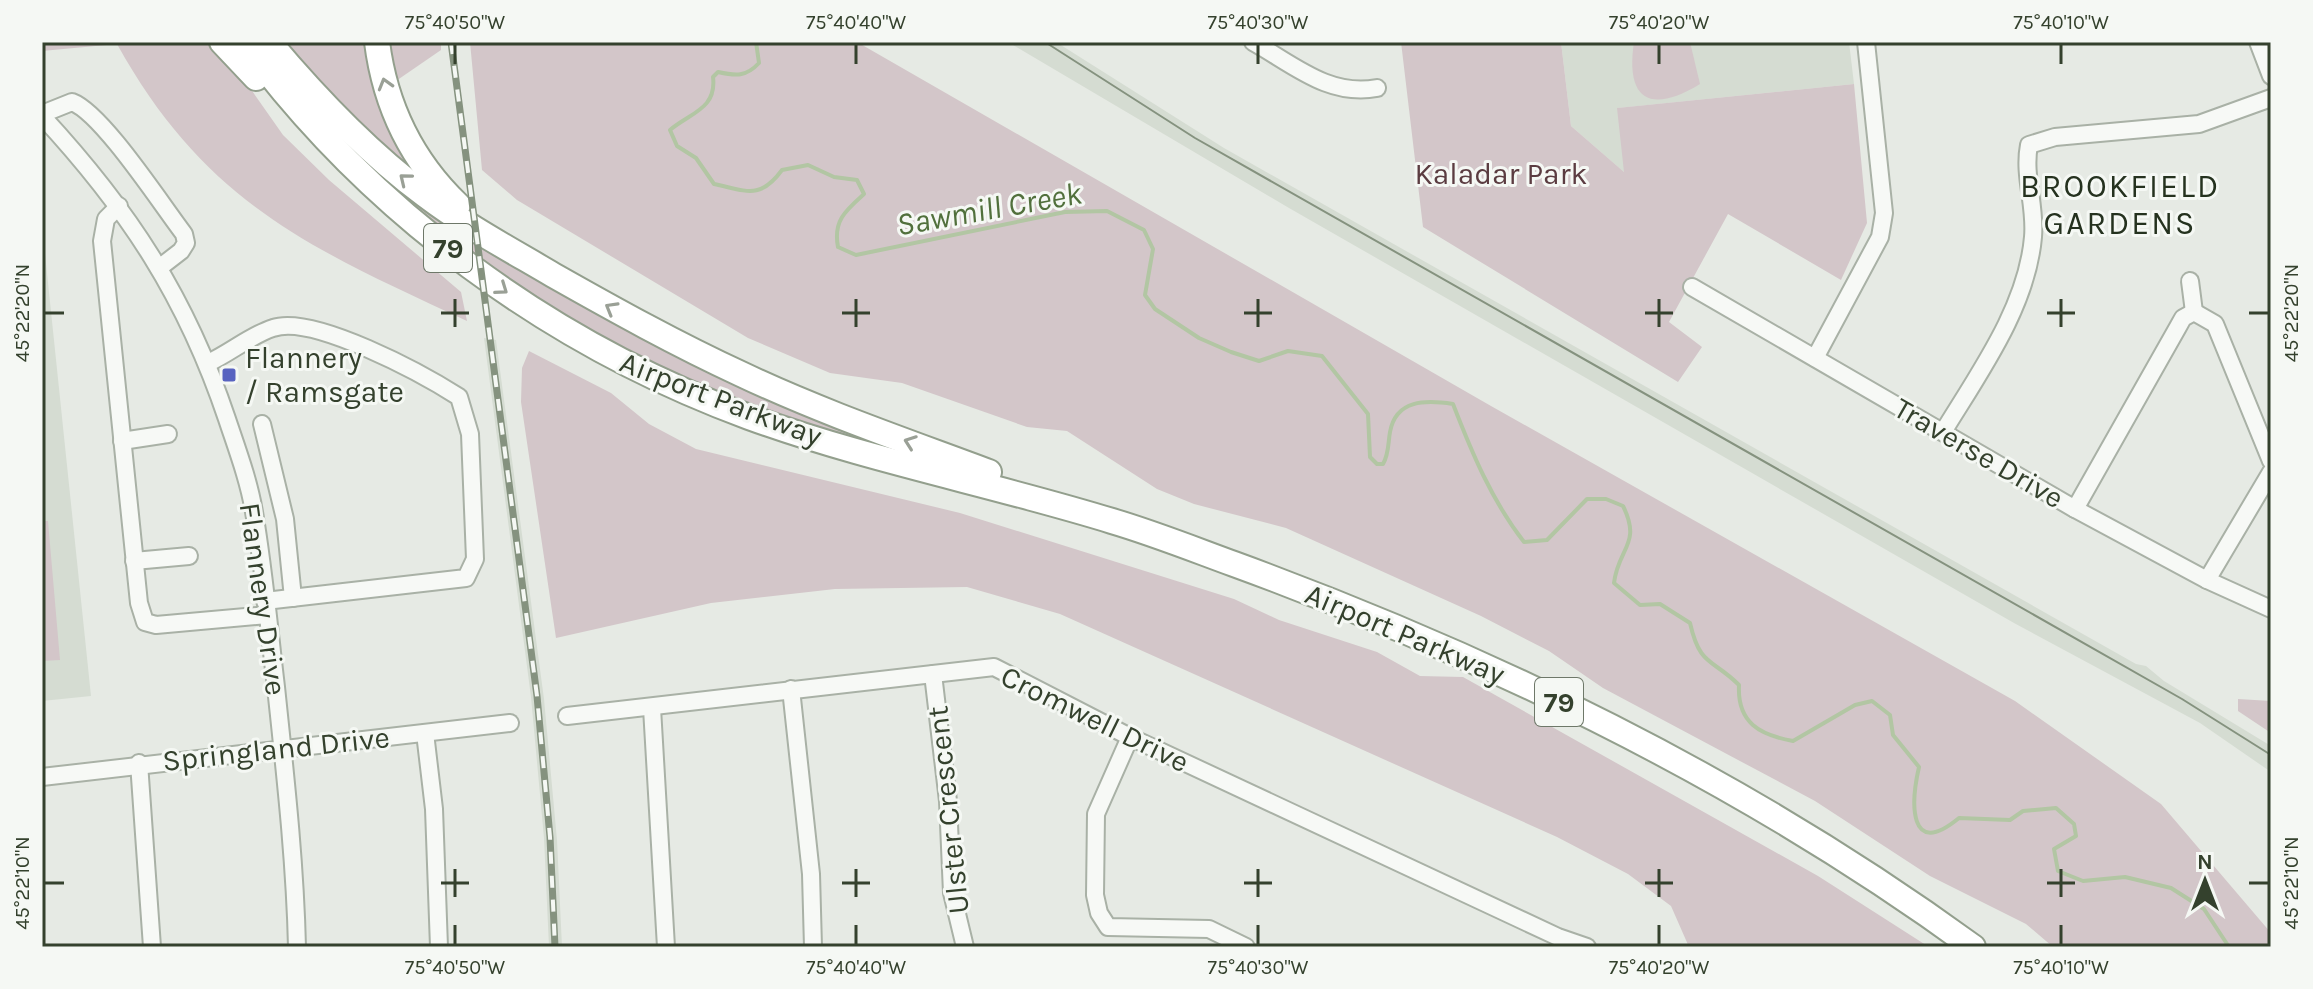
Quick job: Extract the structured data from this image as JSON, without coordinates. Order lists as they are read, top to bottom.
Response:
{
  "streets": {
    "highway": ["79", "Airport Parkway"],
    "street": [
      "Traverse Drive",
      "Flannery Drive",
      "Cromwell Drive",
      "Springland Drive",
      "Ulster Crescent"
    ]
  },
  "crossings": [
    ["Flannery Drive", "Springland Drive"],
    ["Cromwell Drive", "Ulster Crescent"]
  ],
  "districts": ["BROOKFIELD GARDENS"],
  "water": ["Sawmill Creek"],
  "parks": ["Kaladar Park"],
  "places": {
    "transit": ["Flannery / Ramsgate"]
  },
  "north": "top",
  "coordinates": [
    "75°40'50\"W",
    "75°40'40\"W",
    "75°40'30\"W",
    "75°40'20\"W",
    "75°40'10\"W",
    "45°22'20\"N",
    "45°22'10\"N"
  ]
}
